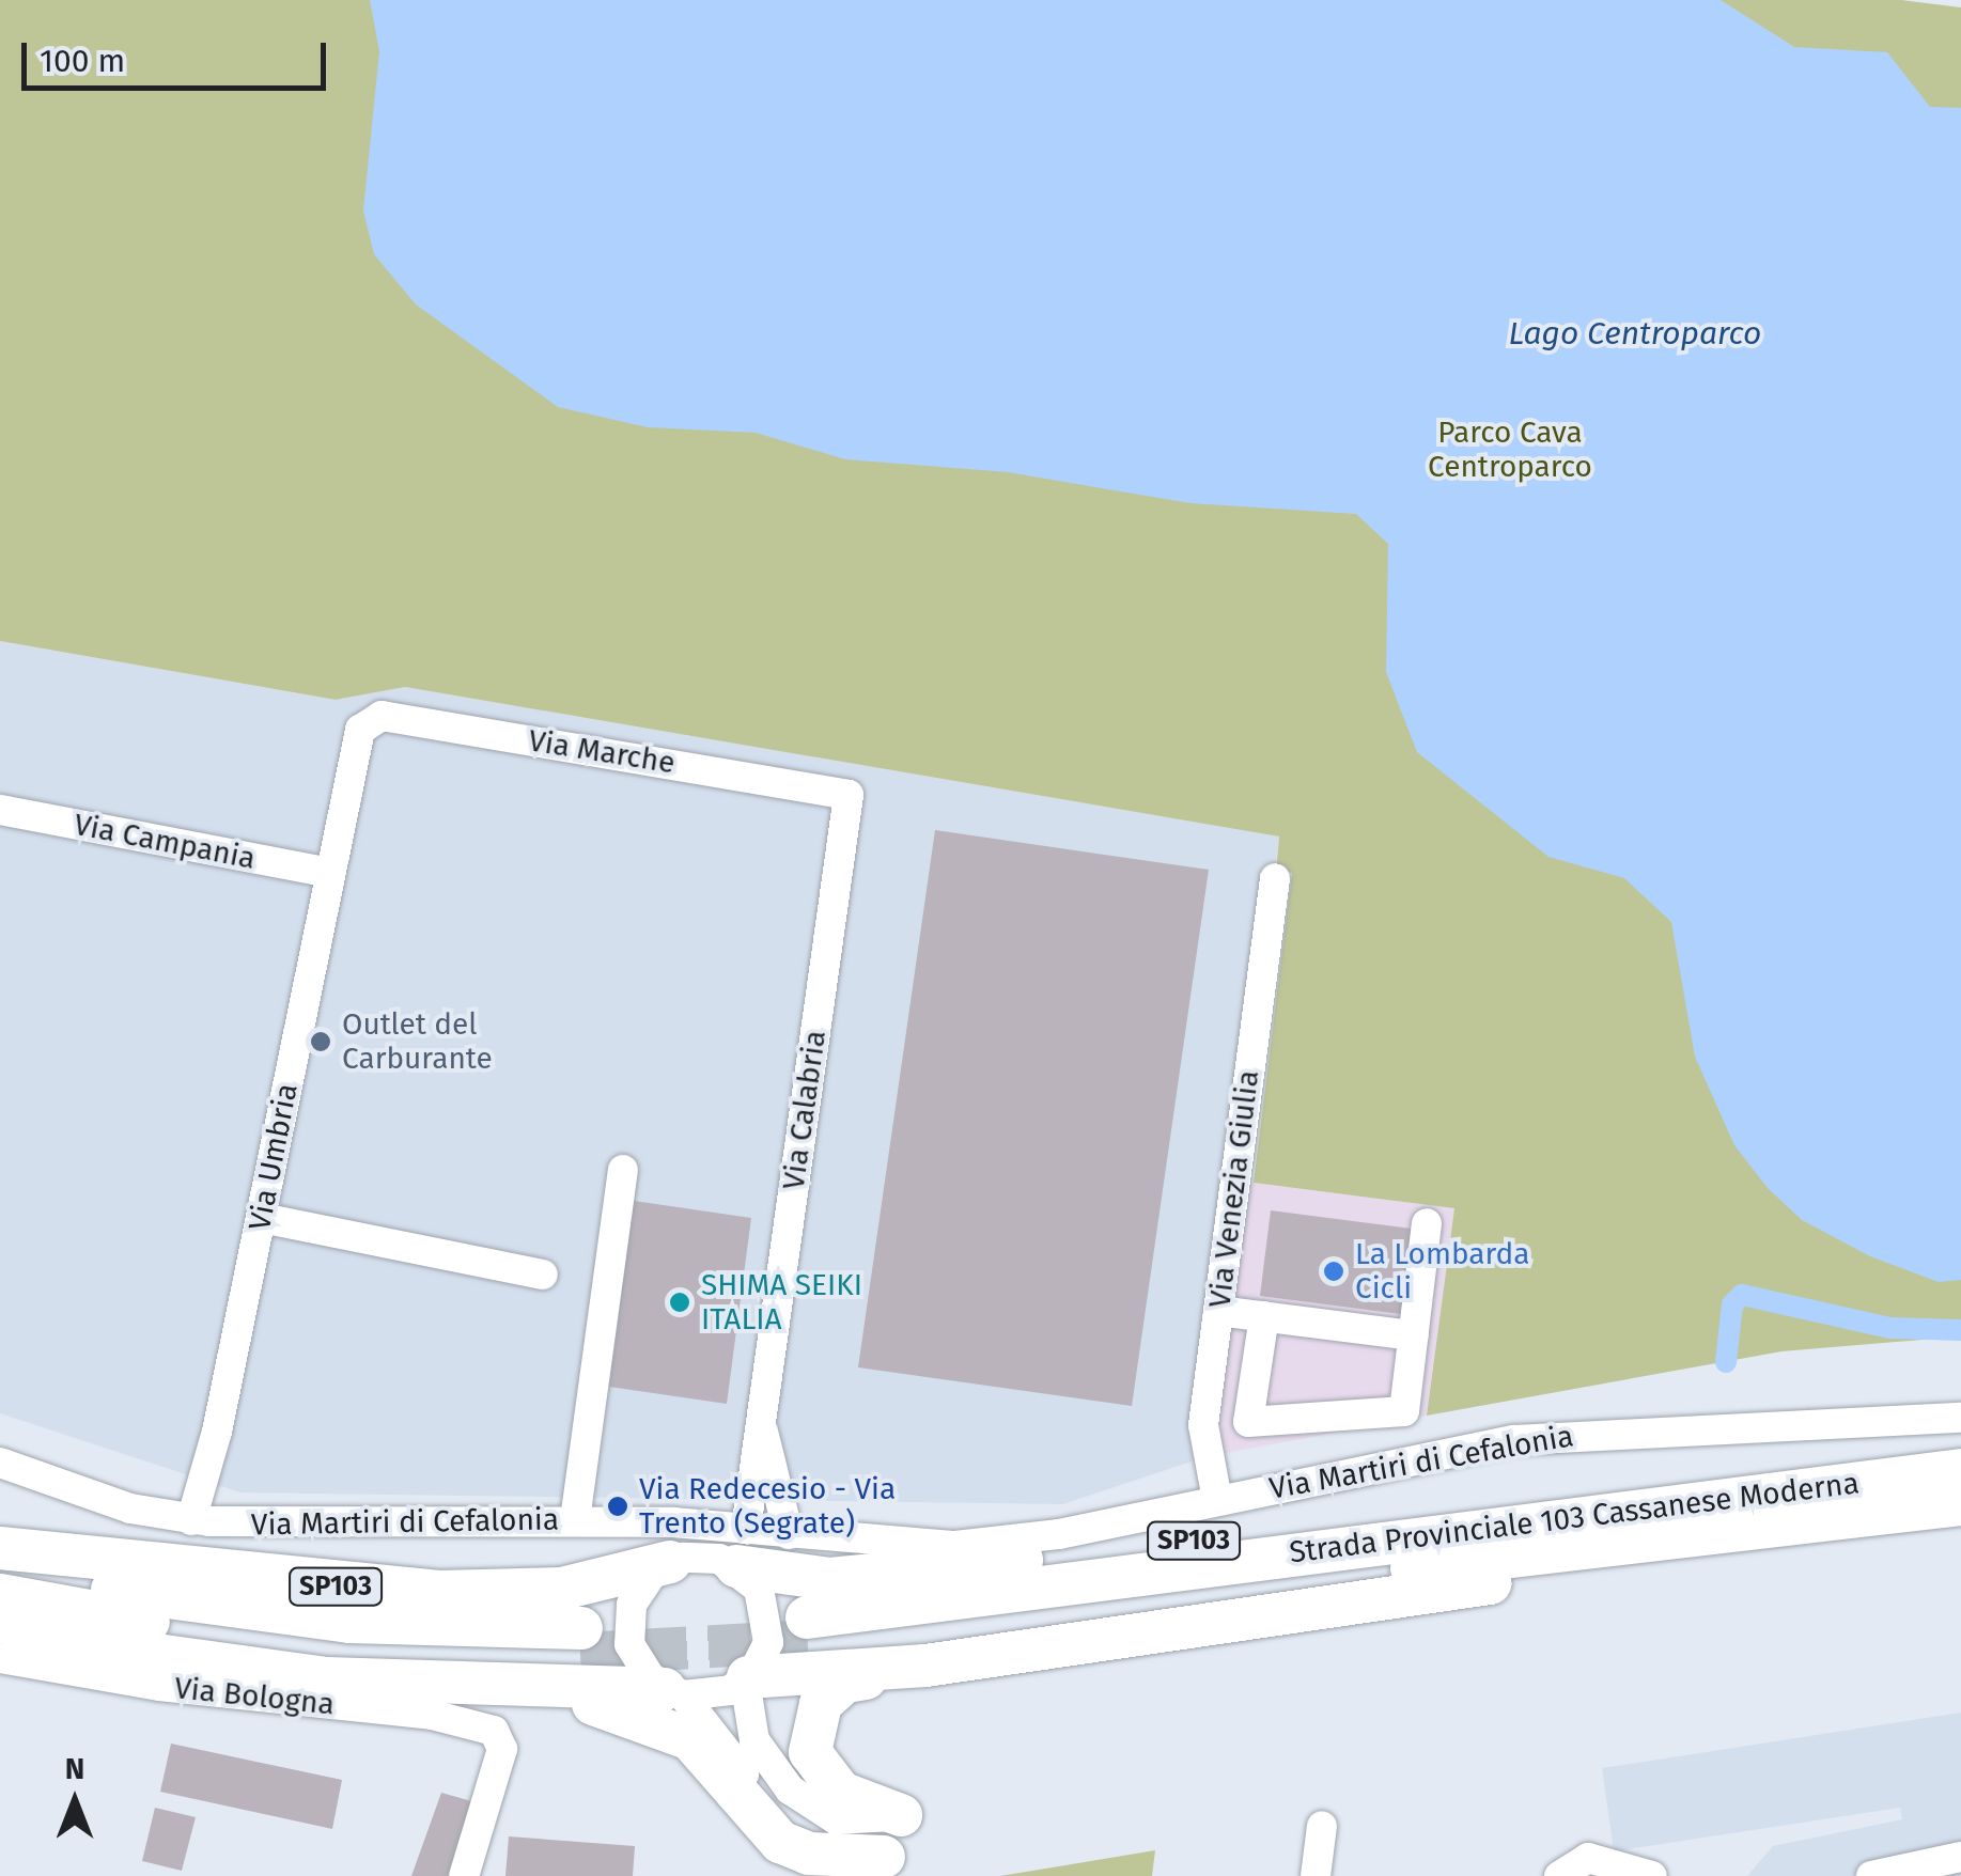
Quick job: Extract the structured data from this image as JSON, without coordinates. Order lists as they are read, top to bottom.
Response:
{
  "streets": {
    "highway": ["Strada Provinciale 103 Cassanese Moderna", "SP103"],
    "street": [
      "Via Marche",
      "Via Campania",
      "Via Calabria",
      "Via Umbria",
      "Via Venezia Giulia",
      "Via Martiri di Cefalonia",
      "Via Bologna"
    ]
  },
  "crossings": [
    ["Via Marche", "Via Calabria"],
    ["Via Marche", "Via Umbria"],
    ["Via Campania", "Via Umbria"],
    ["Via Calabria", "Via Martiri di Cefalonia"],
    ["Via Calabria", "SP103"],
    ["Via Umbria", "Via Martiri di Cefalonia"],
    ["Via Venezia Giulia", "Via Martiri di Cefalonia"],
    ["Via Martiri di Cefalonia", "SP103"],
    ["Strada Provinciale 103 Cassanese Moderna", "SP103"]
  ],
  "water": ["Lago Centroparco"],
  "parks": ["Parco Cava Centroparco"],
  "places": [
    "Outlet del Carburante",
    "La Lombarda Cicli",
    "SHIMA SEIKI ITALIA",
    "Via Redecesio - Via Trento (Segrate)"
  ],
  "scale_bar": "100 m",
  "north": "top"
}
